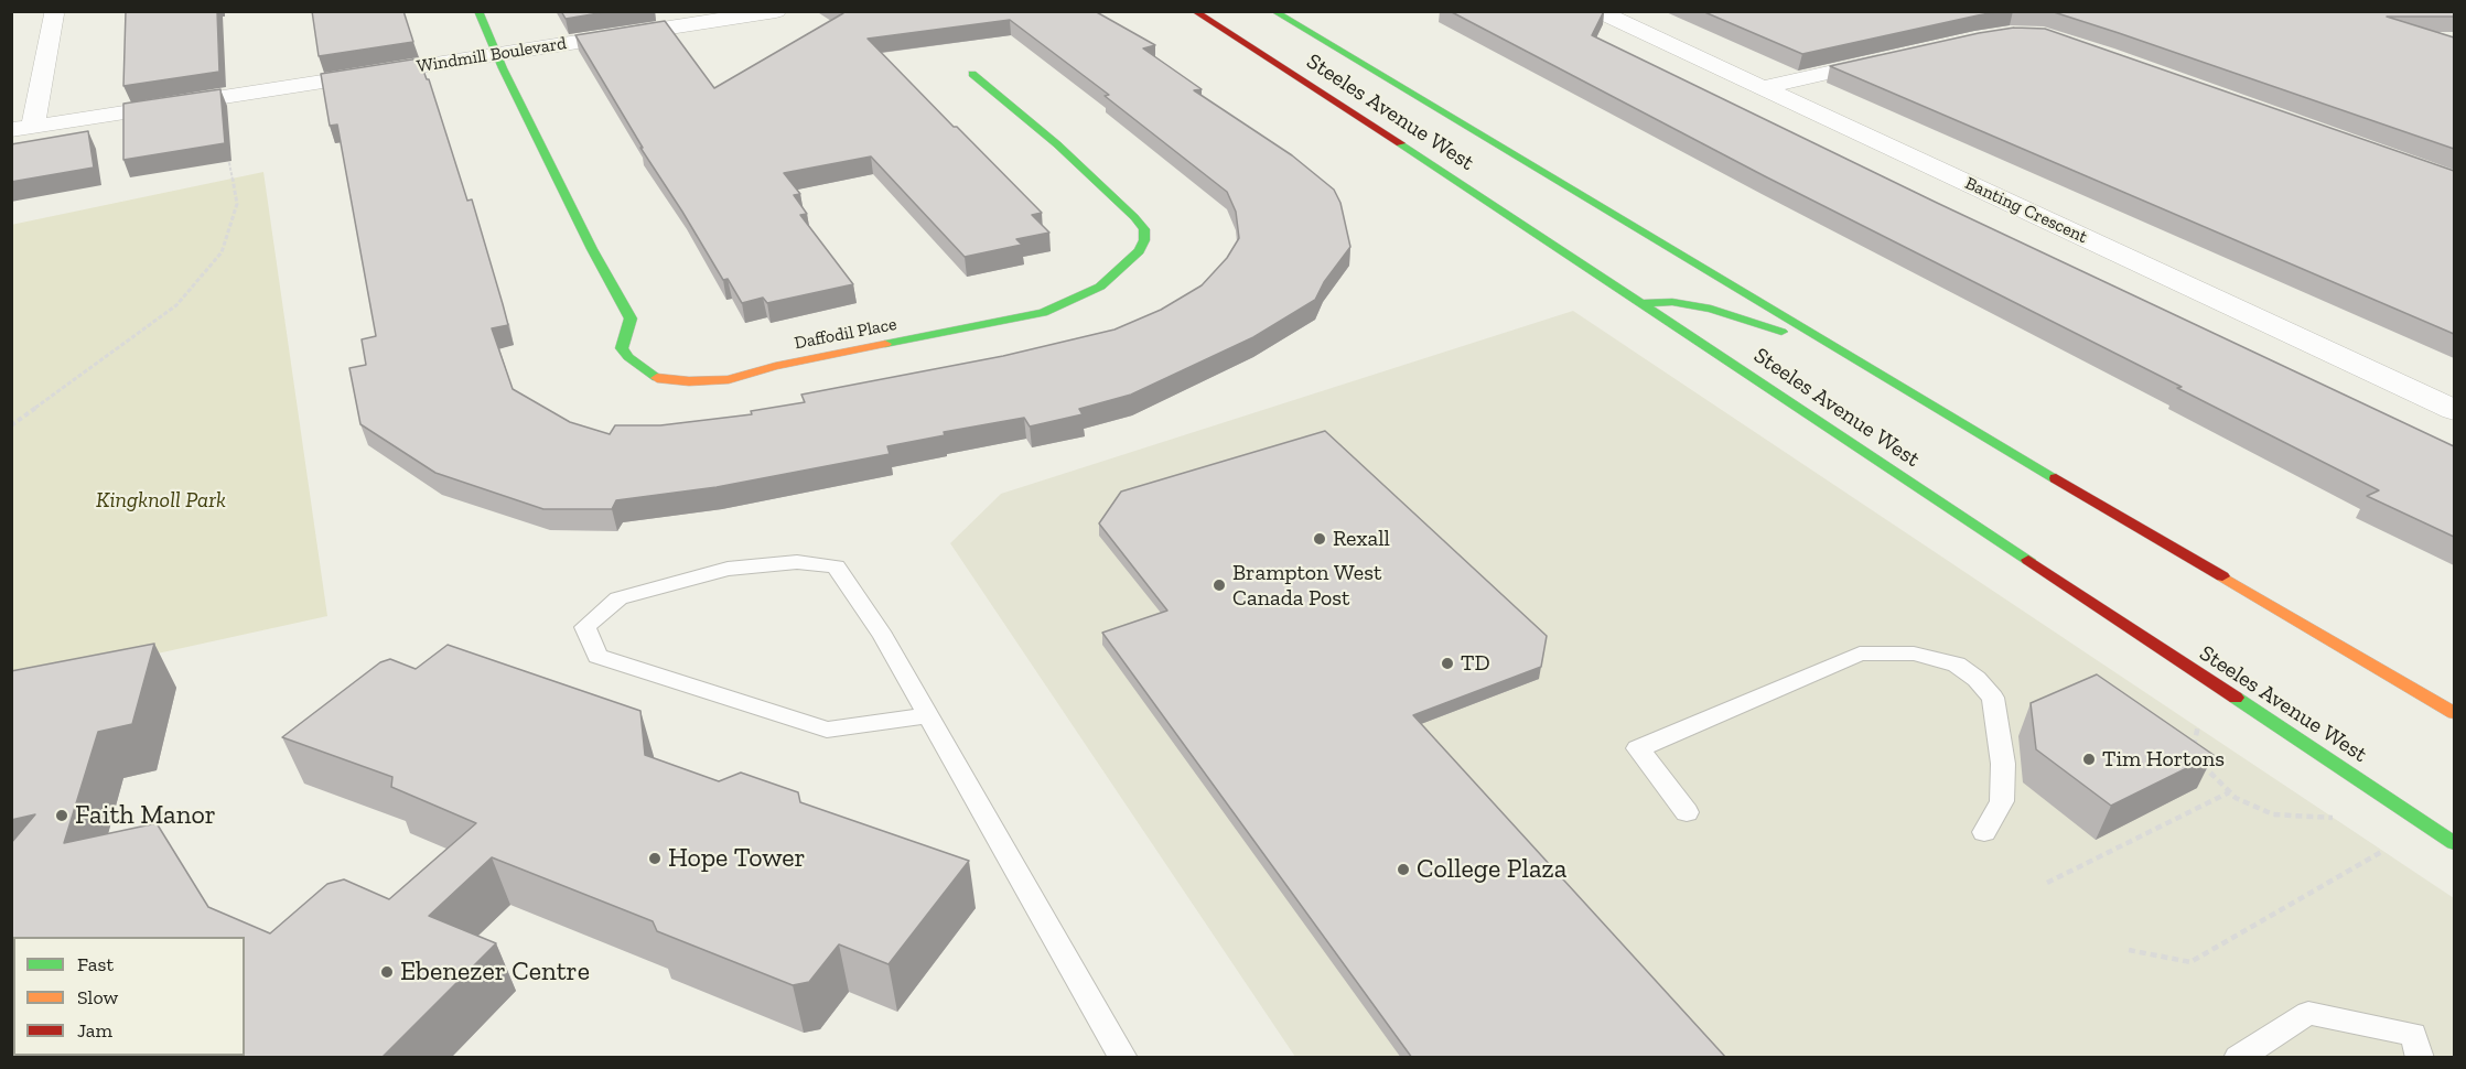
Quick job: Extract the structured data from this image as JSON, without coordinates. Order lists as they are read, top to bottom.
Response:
{
  "streets": {
    "main road": ["Steeles Avenue West", "Daffodil Place"],
    "street": ["Windmill Boulevard", "Banting Crescent"]
  },
  "crossings": [
    ["Windmill Boulevard", "Daffodil Place"]
  ],
  "parks": ["Kingknoll Park"],
  "places": [
    "Rexall",
    "Brampton West Canada Post",
    "TD",
    "Tim Hortons",
    "Faith Manor",
    "Hope Tower",
    "College Plaza",
    "Ebenezer Centre"
  ],
  "legend": ["Fast", "Slow", "Jam"]
}
